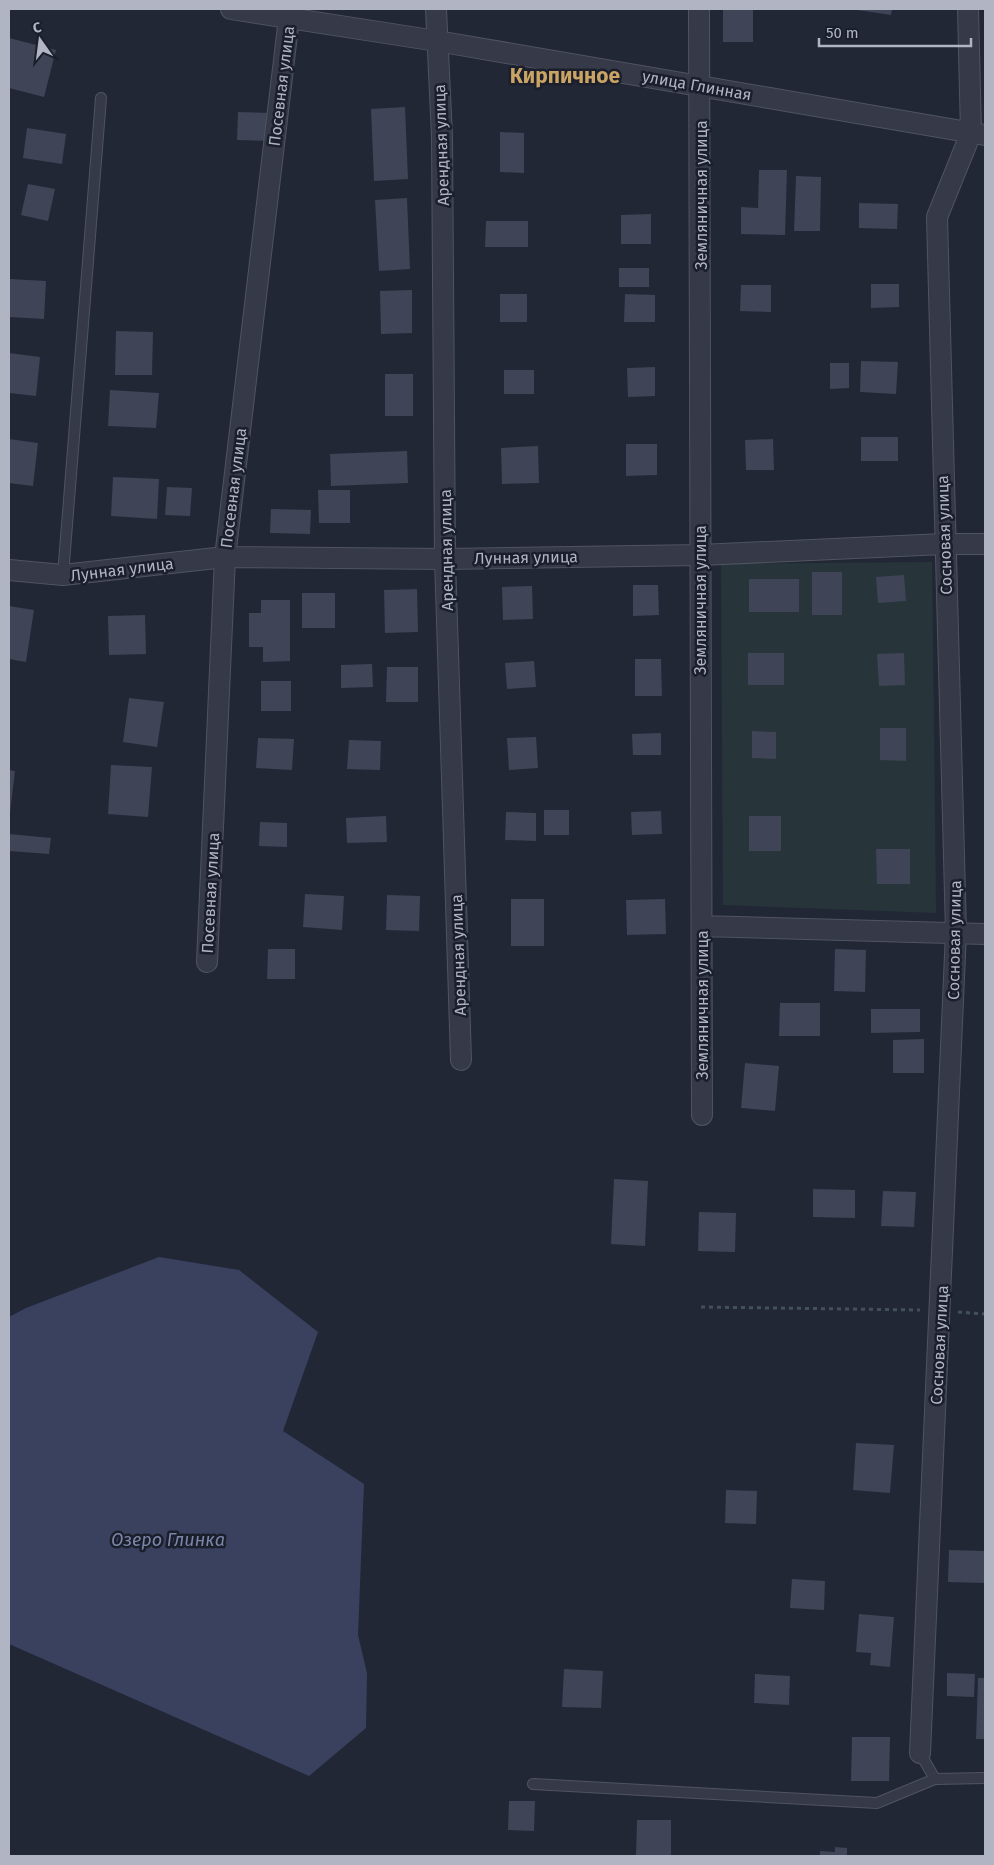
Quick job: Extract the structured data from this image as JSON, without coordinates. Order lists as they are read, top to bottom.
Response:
{
  "streets": {
    "street": [
      "улица Глинная",
      "Посевная улица",
      "Арендная улица",
      "Земляничная улица",
      "Сосновая улица",
      "Лунная улица"
    ]
  },
  "crossings": [
    ["улица Глинная", "Посевная улица"],
    ["улица Глинная", "Арендная улица"],
    ["улица Глинная", "Земляничная улица"],
    ["улица Глинная", "Сосновая улица"],
    ["Посевная улица", "Лунная улица"],
    ["Арендная улица", "Лунная улица"],
    ["Земляничная улица", "Лунная улица"],
    ["Сосновая улица", "Лунная улица"]
  ],
  "districts": ["Кирпичное"],
  "water": ["Озеро Глинка"],
  "scale_bar": "50 m",
  "north": "top"
}
